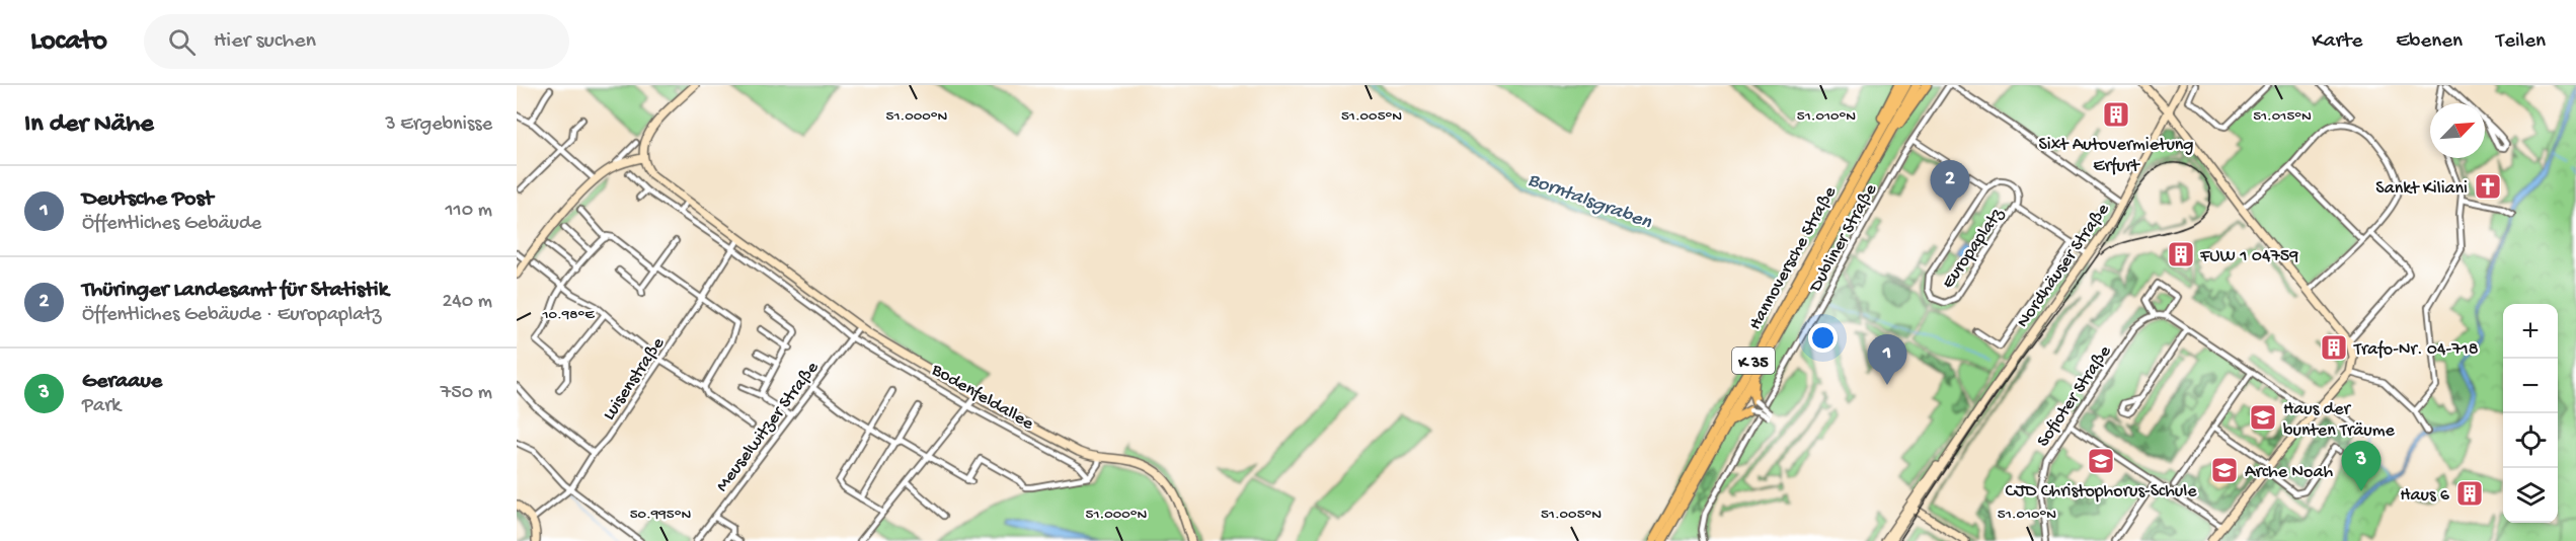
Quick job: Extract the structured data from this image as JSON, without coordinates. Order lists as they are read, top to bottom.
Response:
{
  "streets": {
    "highway": ["Hannoversche Straße", "K 35"],
    "street": [
      "Dubliner Straße",
      "Europaplatz",
      "Nordhäuser Straße",
      "Luisenstraße",
      "Bodenfeldallee",
      "Sofioter Straße",
      "Meuselwitzer Straße"
    ]
  },
  "crossings": [
    ["Dubliner Straße", "Europaplatz"],
    ["Europaplatz", "Nordhäuser Straße"],
    ["Luisenstraße", "Bodenfeldallee"],
    ["Bodenfeldallee", "Meuselwitzer Straße"]
  ],
  "water": ["Borntalsgraben"],
  "places": {
    "building": [
      "Sixt Autovermietung Erfurt",
      "FUW 1 04759",
      "Trafo-Nr. 04-718",
      "Haus 6"
    ],
    "church": ["Sankt Kiliani"],
    "school or university": ["Haus der bunten Träume", "CJD Christophorus-Schule", "Arche Noah"]
  },
  "north": "top right",
  "page": {
    "header": "Locato",
    "search": "Hier suchen",
    "nav": ["Karte", "Ebenen", "Teilen"],
    "heading": ["In der Nähe", "3 Ergebnisse"],
    "pins": ["2", "1", "3"],
    "list": [
      {
        "mark": "1",
        "name": "Deutsche Post",
        "note": "Öffentliches Gebäude",
        "value": "110 m"
      },
      {
        "mark": "2",
        "name": "Thüringer Landesamt für Statistik",
        "note": "Öffentliches Gebäude · Europaplatz",
        "value": "240 m"
      },
      {
        "mark": "3",
        "name": "Geraaue",
        "note": "Park",
        "value": "750 m"
      }
    ],
    "map_buttons": ["+", "−"]
  },
  "coordinates": [
    "51.000°N",
    "51.005°N",
    "51.010°N",
    "51.015°N",
    "10.98°E",
    "50.995°N"
  ]
}
